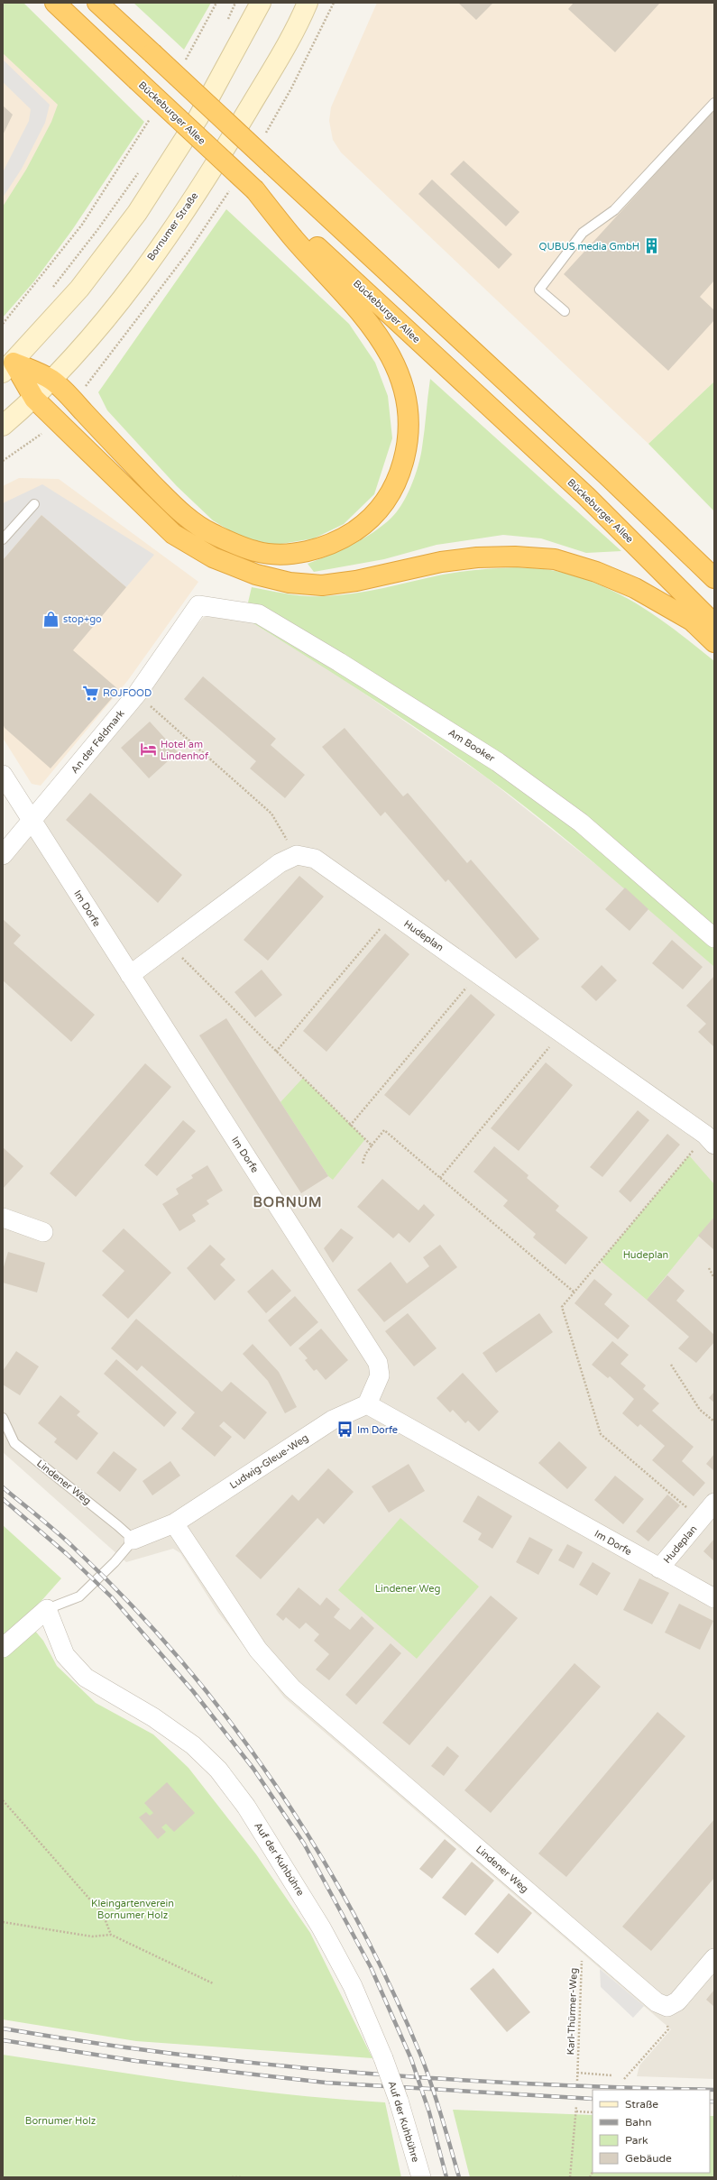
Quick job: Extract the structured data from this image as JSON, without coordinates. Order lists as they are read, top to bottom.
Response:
{
  "streets": {
    "highway": ["Bückeburger Allee"],
    "main road": ["Bornumer Straße"],
    "street": [
      "An der Feldmark",
      "Am Booker",
      "Im Dorfe",
      "Hudeplan",
      "Ludwig-Gleue-Weg",
      "Lindener Weg",
      "Auf der Kuhbühre"
    ],
    "path": ["Karl-Thürmer-Weg"]
  },
  "crossings": [
    ["An der Feldmark", "Am Booker"],
    ["An der Feldmark", "Im Dorfe"],
    ["Im Dorfe", "Hudeplan"],
    ["Im Dorfe", "Ludwig-Gleue-Weg"],
    ["Ludwig-Gleue-Weg", "Lindener Weg"],
    ["Lindener Weg", "Karl-Thürmer-Weg"]
  ],
  "districts": ["BORNUM"],
  "parks": [
    "Hudeplan",
    "Lindener Weg",
    "Kleingartenverein Bornumer Holz",
    "Bornumer Holz"
  ],
  "places": {
    "building": ["QUBUS media GmbH"],
    "shop": ["stop+go"],
    "supermarket": ["ROJFOOD"],
    "hotel": ["Hotel am Lindenhof"],
    "bus stop": ["Im Dorfe"]
  },
  "legend": [
    "Straße",
    "Bahn",
    "Park",
    "Gebäude"
  ]
}
